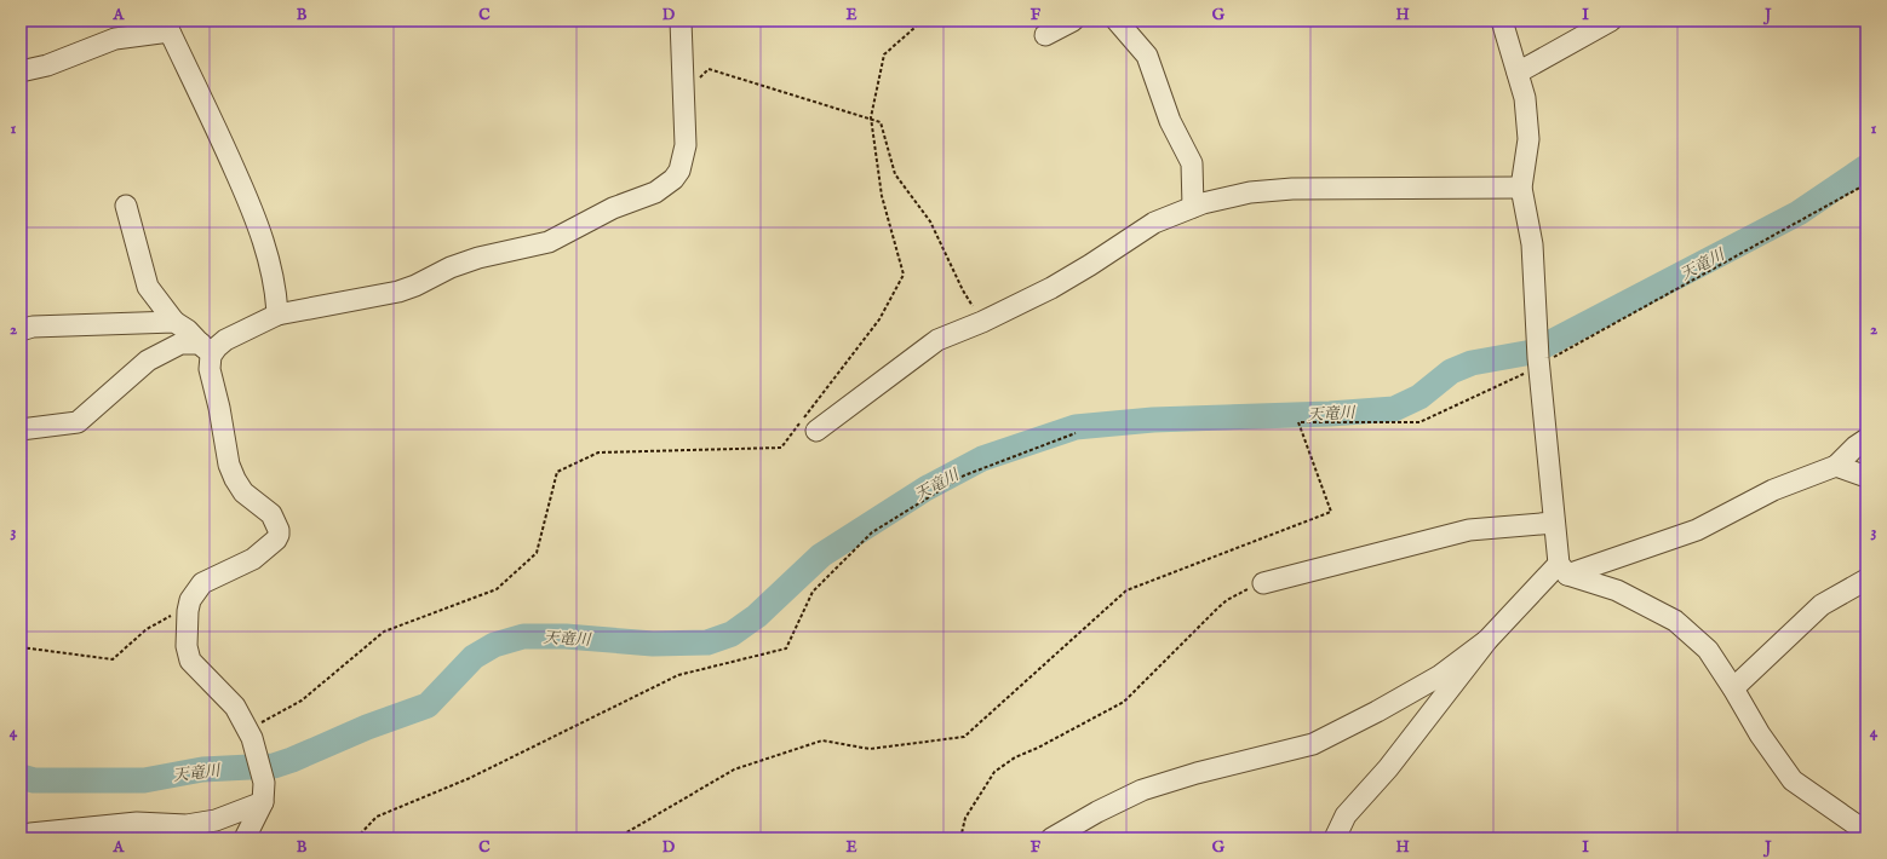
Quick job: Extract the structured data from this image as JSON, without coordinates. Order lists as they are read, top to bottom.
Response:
{
  "water": ["天竜川"],
  "grid": {
    "columns": [
      "A",
      "B",
      "C",
      "D",
      "E",
      "F",
      "G",
      "H",
      "I",
      "J"
    ],
    "rows": [
      "1",
      "2",
      "3",
      "4"
    ]
  }
}
